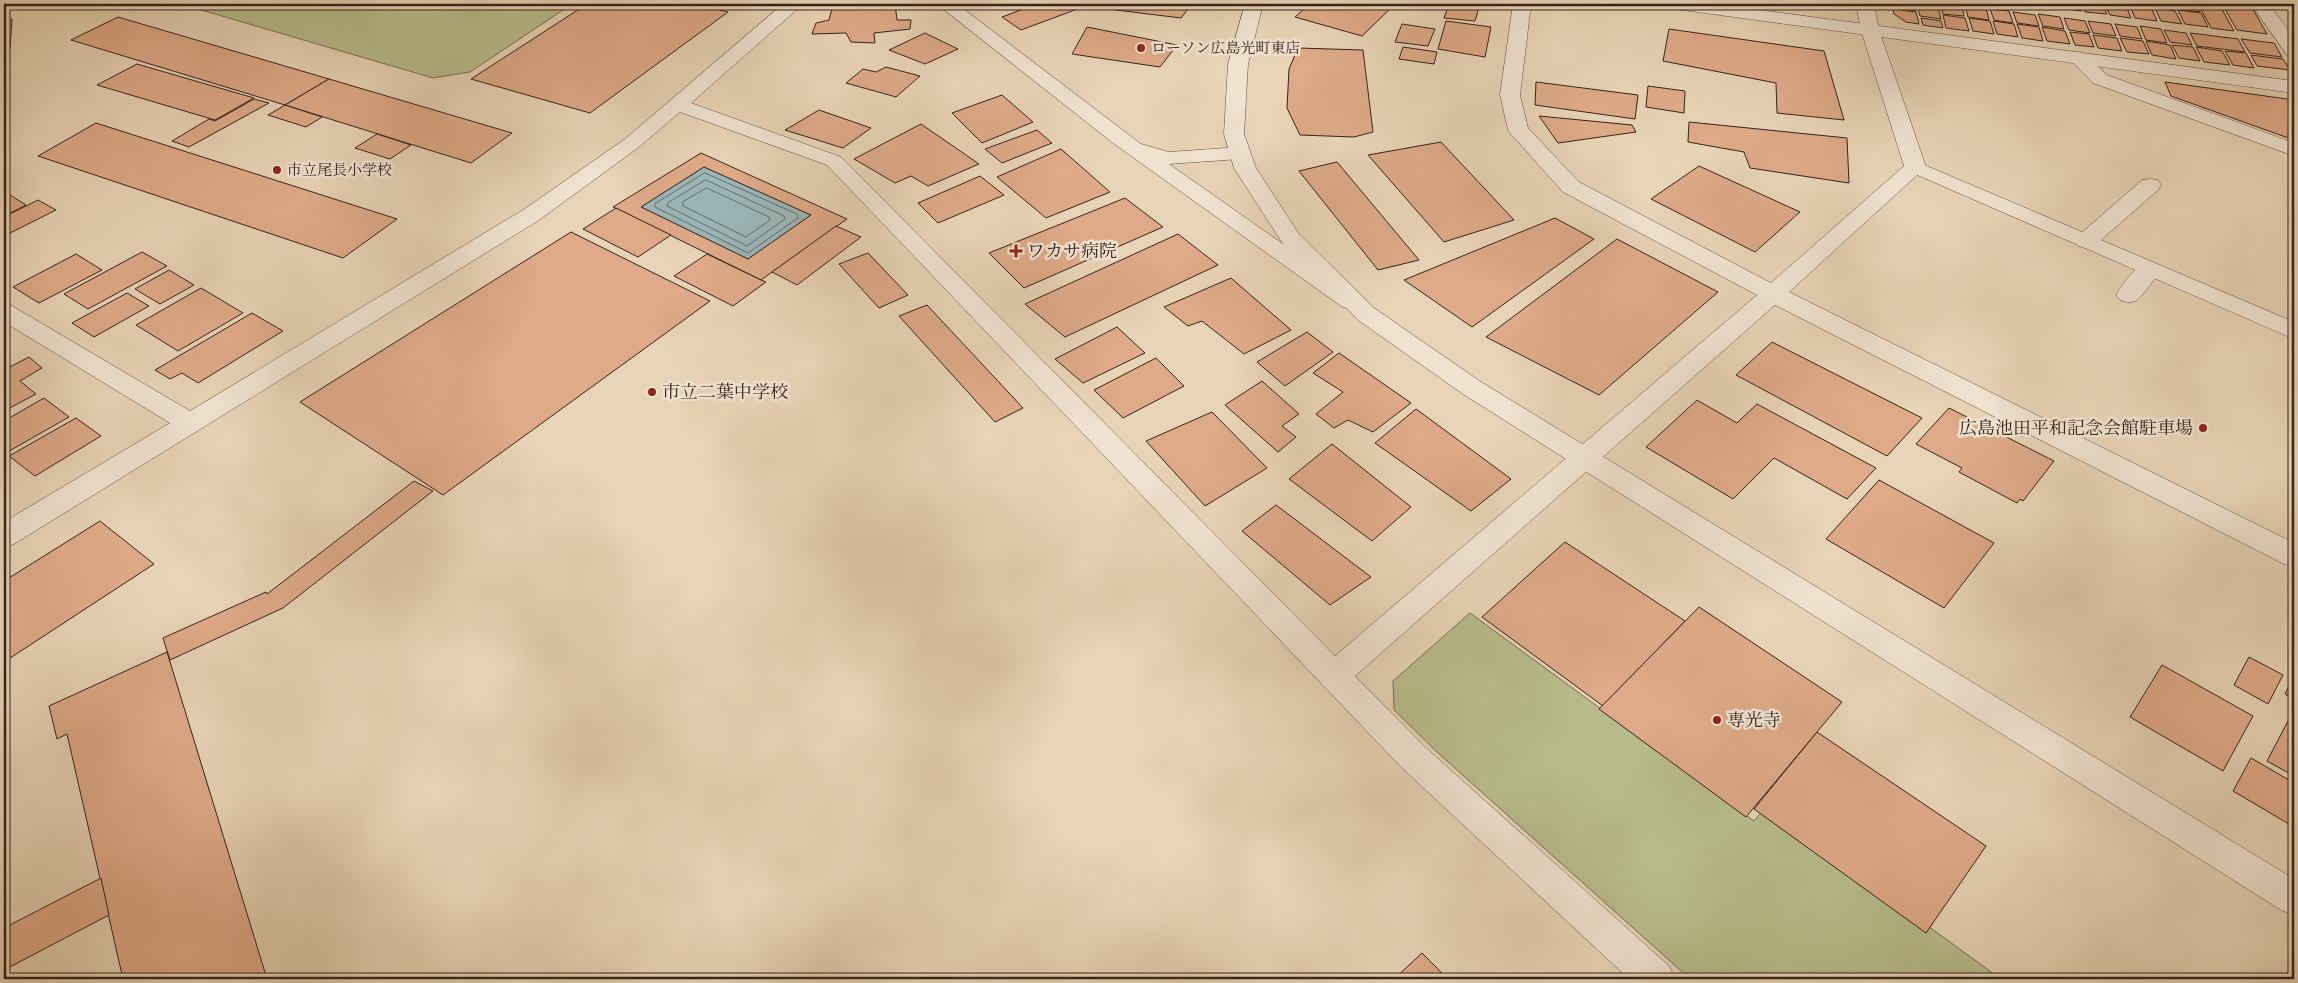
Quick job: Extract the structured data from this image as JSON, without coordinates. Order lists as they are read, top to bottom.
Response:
{
  "places": {
    "other": [
      "ローソン広島光町東店",
      "市立尾長小学校",
      "市立二葉中学校",
      "広島池田平和記念会館駐車場",
      "専光寺"
    ],
    "health": ["ワカサ病院"]
  }
}
